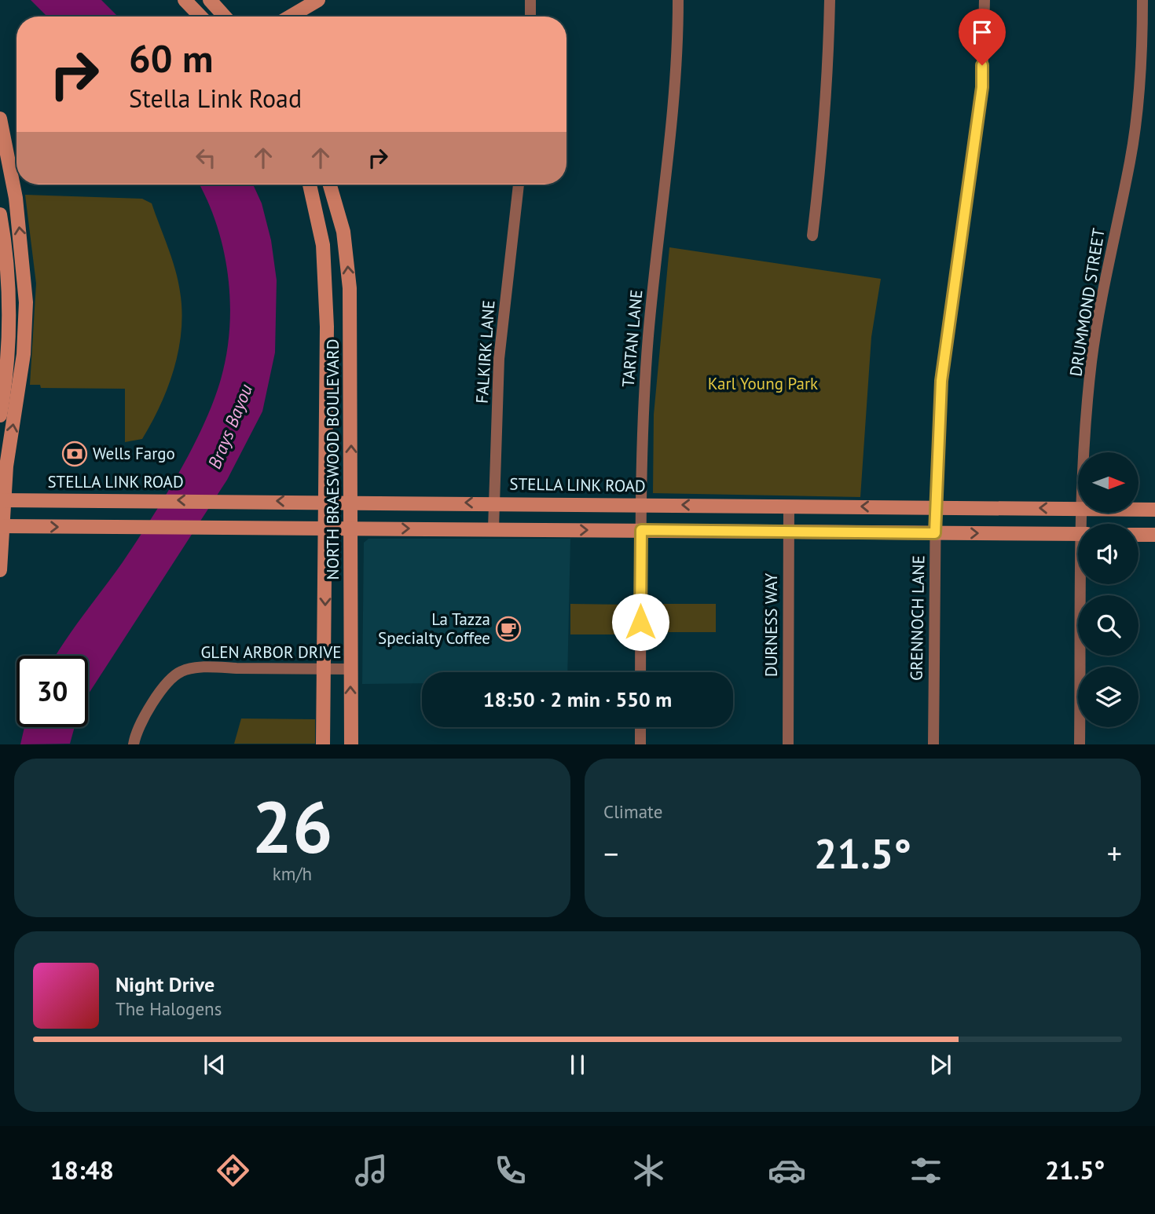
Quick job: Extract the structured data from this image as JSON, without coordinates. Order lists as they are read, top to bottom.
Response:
{
  "streets": {
    "main road": ["NORTH BRAESWOOD BOULEVARD", "STELLA LINK ROAD"],
    "street": [
      "DRUMMOND STREET",
      "TARTAN LANE",
      "FALKIRK LANE",
      "GRENNOCH LANE",
      "DURNESS WAY",
      "GLEN ARBOR DRIVE"
    ]
  },
  "crossings": [
    ["TARTAN LANE", "STELLA LINK ROAD"],
    ["FALKIRK LANE", "STELLA LINK ROAD"],
    ["NORTH BRAESWOOD BOULEVARD", "STELLA LINK ROAD"],
    ["NORTH BRAESWOOD BOULEVARD", "GLEN ARBOR DRIVE"],
    ["STELLA LINK ROAD", "GRENNOCH LANE"],
    ["STELLA LINK ROAD", "DURNESS WAY"]
  ],
  "water": ["Brays Bayou"],
  "parks": ["Karl Young Park"],
  "places": {
    "bank": ["Wells Fargo"],
    "cafe": ["La Tazza Specialty Coffee"]
  },
  "north": "right",
  "page": {
    "turn": ["60 m", "Stella Link Road"],
    "limit": "30",
    "trip": "18:50 · 2 min · 550 m",
    "tile": [
      ["26", "km/h"],
      "Climate"
    ],
    "heat": ["−", "21.5°", "+"],
    "song": ["Night Drive", "The Halogens"],
    "tabs": ["18:48", "21.5°"]
  }
}
